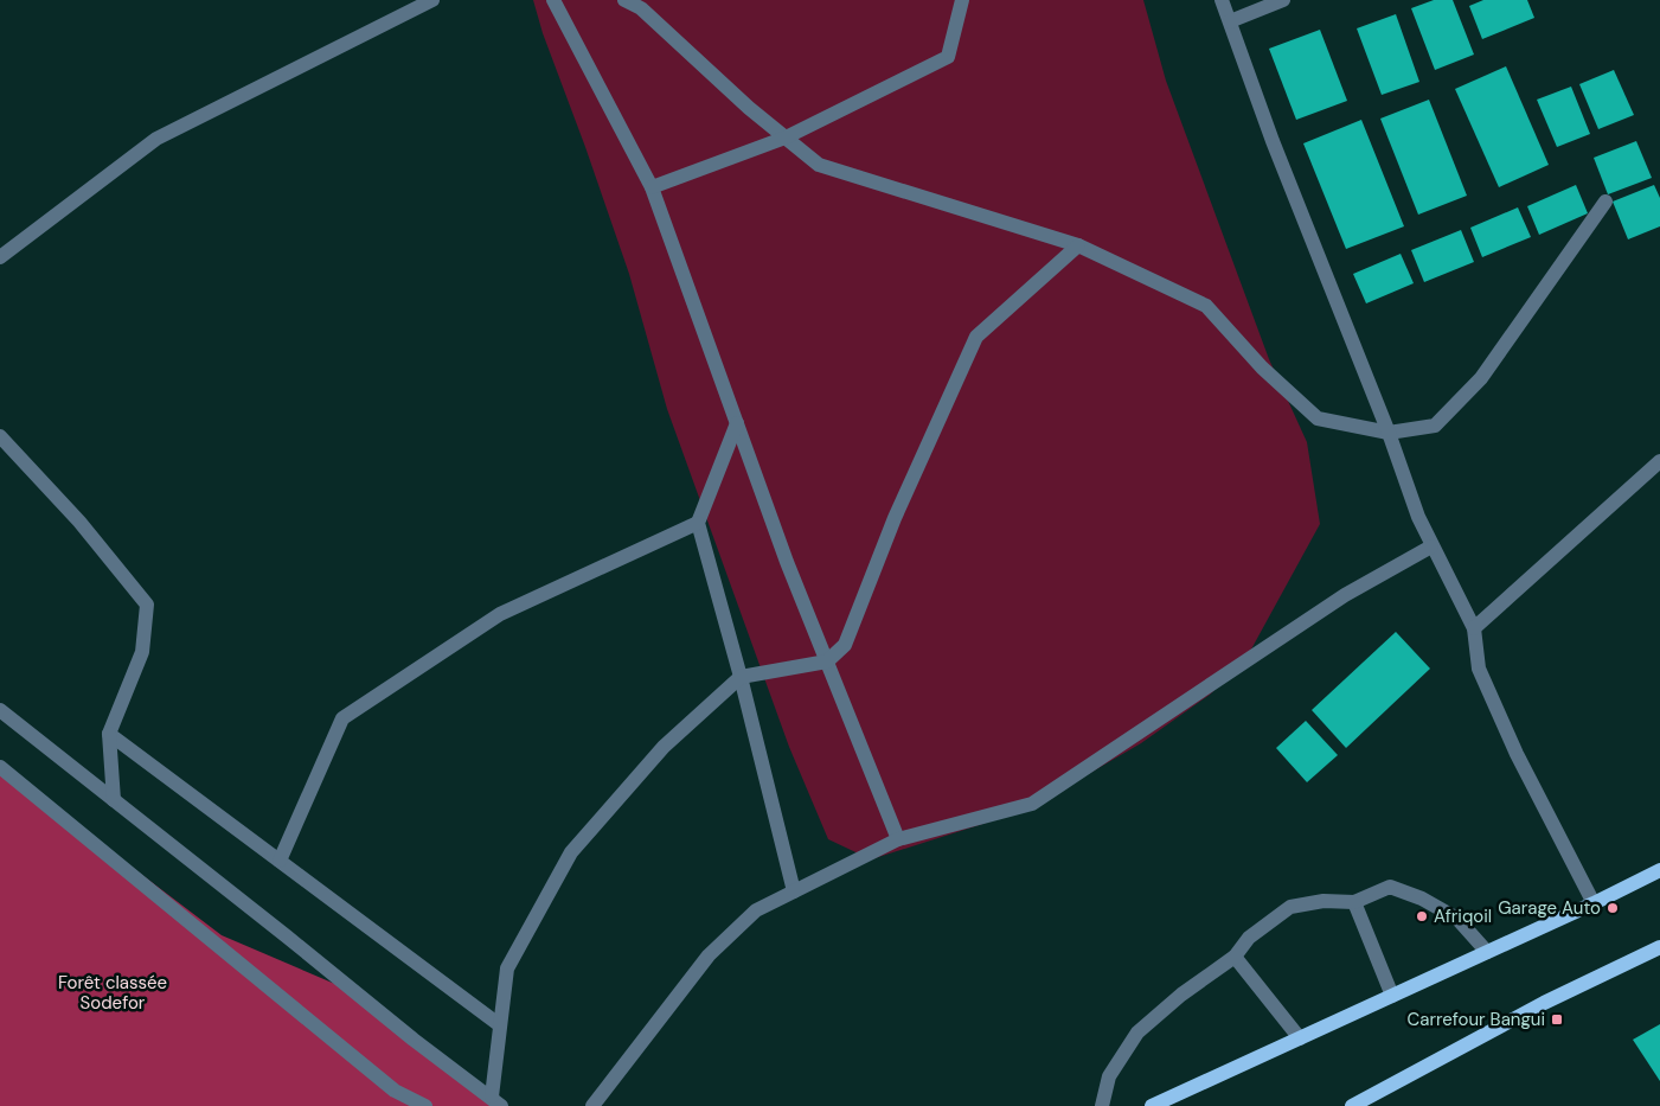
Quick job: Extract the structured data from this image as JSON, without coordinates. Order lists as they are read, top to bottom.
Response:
{
  "parks": ["Forêt classée Sodefor"],
  "places": {
    "other": ["Garage Auto", "Afriqoil"],
    "transit": ["Carrefour Bangui"]
  }
}
